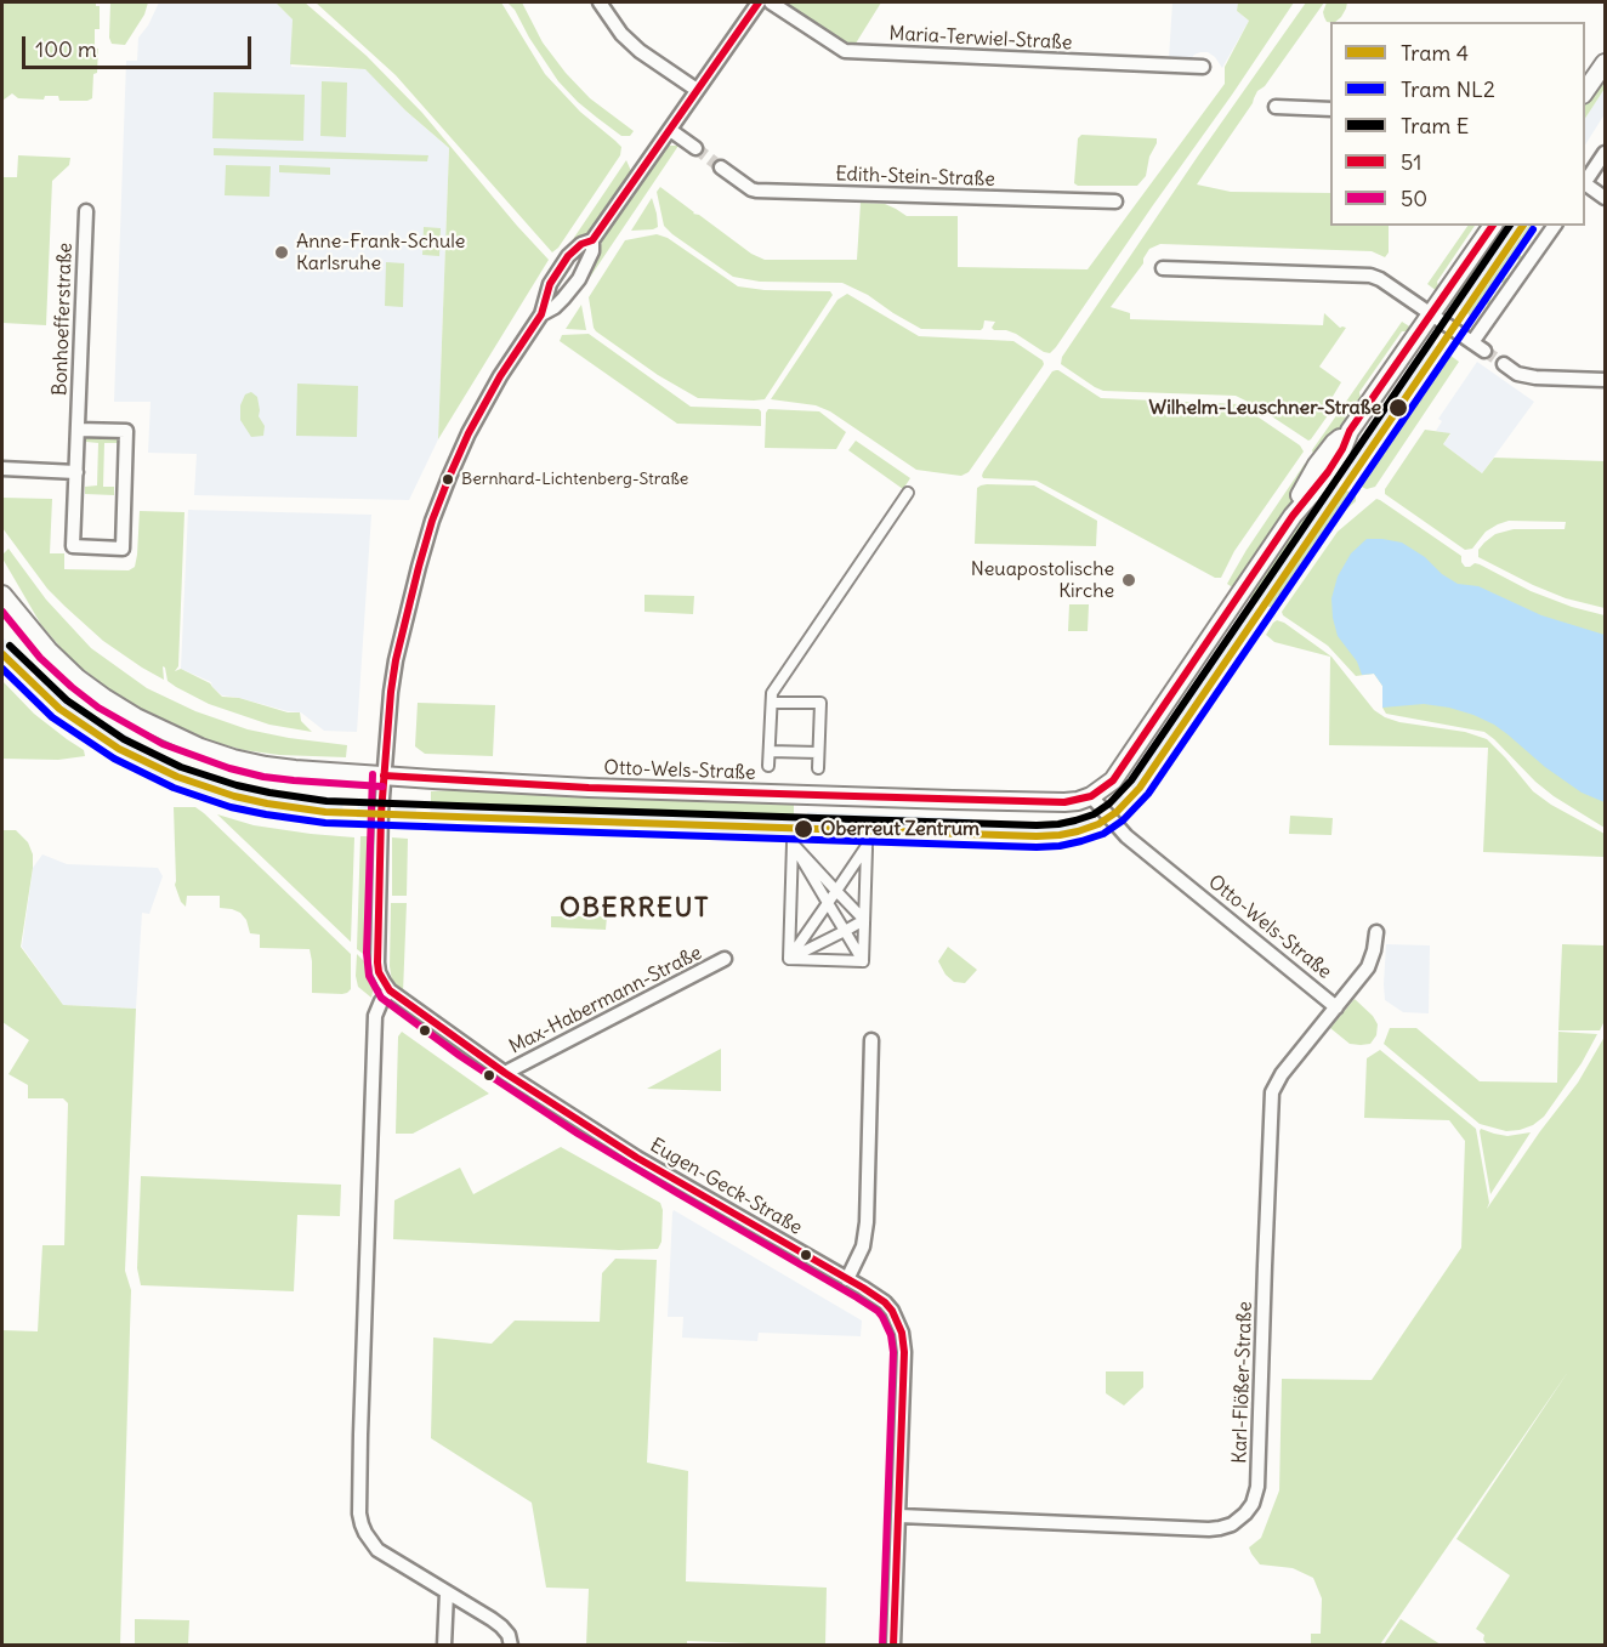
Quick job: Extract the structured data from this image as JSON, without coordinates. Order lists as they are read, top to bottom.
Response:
{
  "streets": {
    "street": [
      "Maria-Terwiel-Straße",
      "Edith-Stein-Straße",
      "Bonhoefferstraße",
      "Otto-Wels-Straße",
      "Max-Habermann-Straße",
      "Eugen-Geck-Straße",
      "Karl-Flößer-Straße"
    ]
  },
  "crossings": [
    ["Otto-Wels-Straße", "Eugen-Geck-Straße"],
    ["Otto-Wels-Straße", "Karl-Flößer-Straße"],
    ["Max-Habermann-Straße", "Eugen-Geck-Straße"],
    ["Eugen-Geck-Straße", "Karl-Flößer-Straße"]
  ],
  "districts": ["OBERREUT"],
  "places": [
    "Anne-Frank-Schule Karlsruhe",
    "Wilhelm-Leuschner-Straße",
    "Bernhard-Lichtenberg-Straße",
    "Neuapostolische Kirche",
    "Oberreut Zentrum"
  ],
  "lines": [
    "transit line 51",
    "tram line 4",
    "tram line E",
    "tram line NL2",
    "transit line 50"
  ],
  "legend": [
    "Tram 4",
    "Tram NL2",
    "Tram E",
    "51",
    "50"
  ],
  "scale_bar": "100 m"
}
